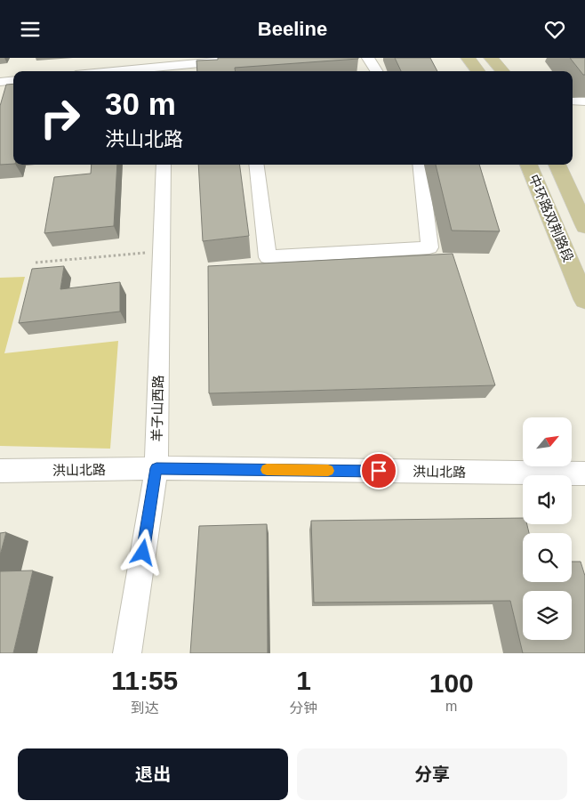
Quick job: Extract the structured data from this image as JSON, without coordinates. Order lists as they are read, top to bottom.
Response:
{
  "streets": {
    "main road": ["中环路双荆路段"],
    "street": ["羊子山西路", "洪山北路"]
  },
  "crossings": [
    ["羊子山西路", "洪山北路"]
  ],
  "north": "top right",
  "page": {
    "header": "Beeline",
    "turn": ["30 m", "洪山北路"],
    "eta": [
      "11:55",
      "到达",
      "1",
      "分钟",
      "100",
      "m"
    ],
    "buttons": ["退出", "分享"]
  }
}
